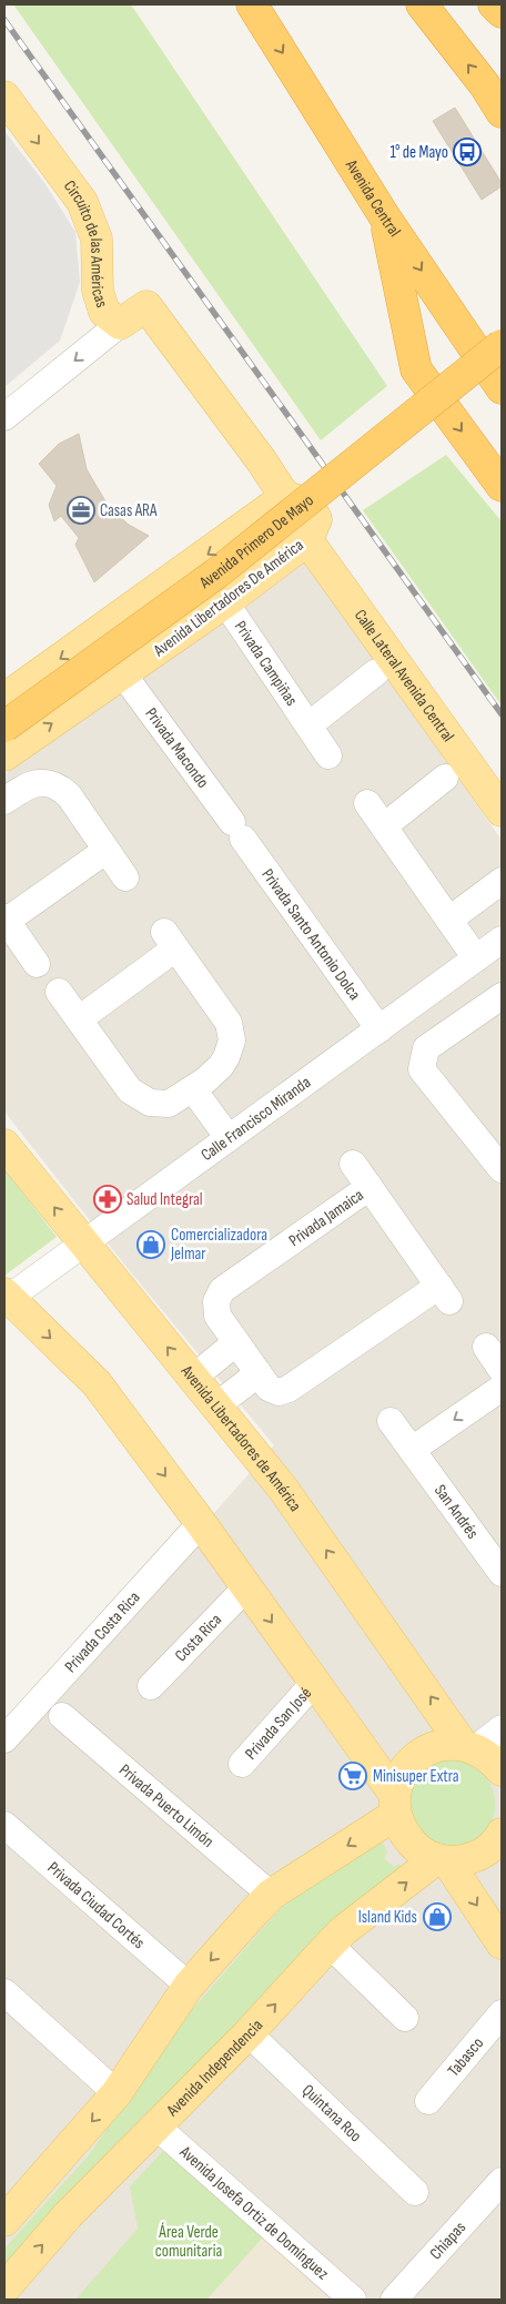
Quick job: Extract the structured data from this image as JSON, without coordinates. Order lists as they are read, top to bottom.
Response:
{
  "streets": {
    "highway": ["Avenida Central", "Avenida Primero De Mayo"],
    "main road": [
      "Circuito de las Américas",
      "Avenida Libertadores De América",
      "Calle Lateral Avenida Central",
      "Avenida Libertadores de América",
      "Avenida Independencia"
    ],
    "street": [
      "Privada Campiñas",
      "Privada Macondo",
      "Privada Santo Antonio Dolca",
      "Calle Francisco Miranda",
      "Privada Jamaica",
      "San Andrés",
      "Privada Costa Rica",
      "Costa Rica",
      "Privada San José",
      "Privada Puerto Limón",
      "Privada Ciudad Cortés",
      "Tabasco",
      "Quintana Roo",
      "Avenida Josefa Ortiz de Domínguez",
      "Chiapas"
    ]
  },
  "crossings": [
    ["Avenida Libertadores De América", "Privada Campiñas"],
    ["Avenida Libertadores De América", "Calle Lateral Avenida Central"],
    ["Avenida Libertadores De América", "Privada Macondo"],
    ["Privada Macondo", "Privada Santo Antonio Dolca"],
    ["Privada Santo Antonio Dolca", "Calle Francisco Miranda"],
    ["Calle Francisco Miranda", "Avenida Libertadores de América"],
    ["Avenida Independencia", "Quintana Roo"],
    ["Avenida Independencia", "Avenida Josefa Ortiz de Domínguez"]
  ],
  "parks": ["Área Verde comunitaria"],
  "places": {
    "bus stop": ["1° de Mayo"],
    "office": ["Casas ARA"],
    "pharmacy": ["Salud Integral"],
    "shop": ["Comercializadora Jelmar", "Island Kids"],
    "supermarket": ["Minisuper Extra"]
  }
}
